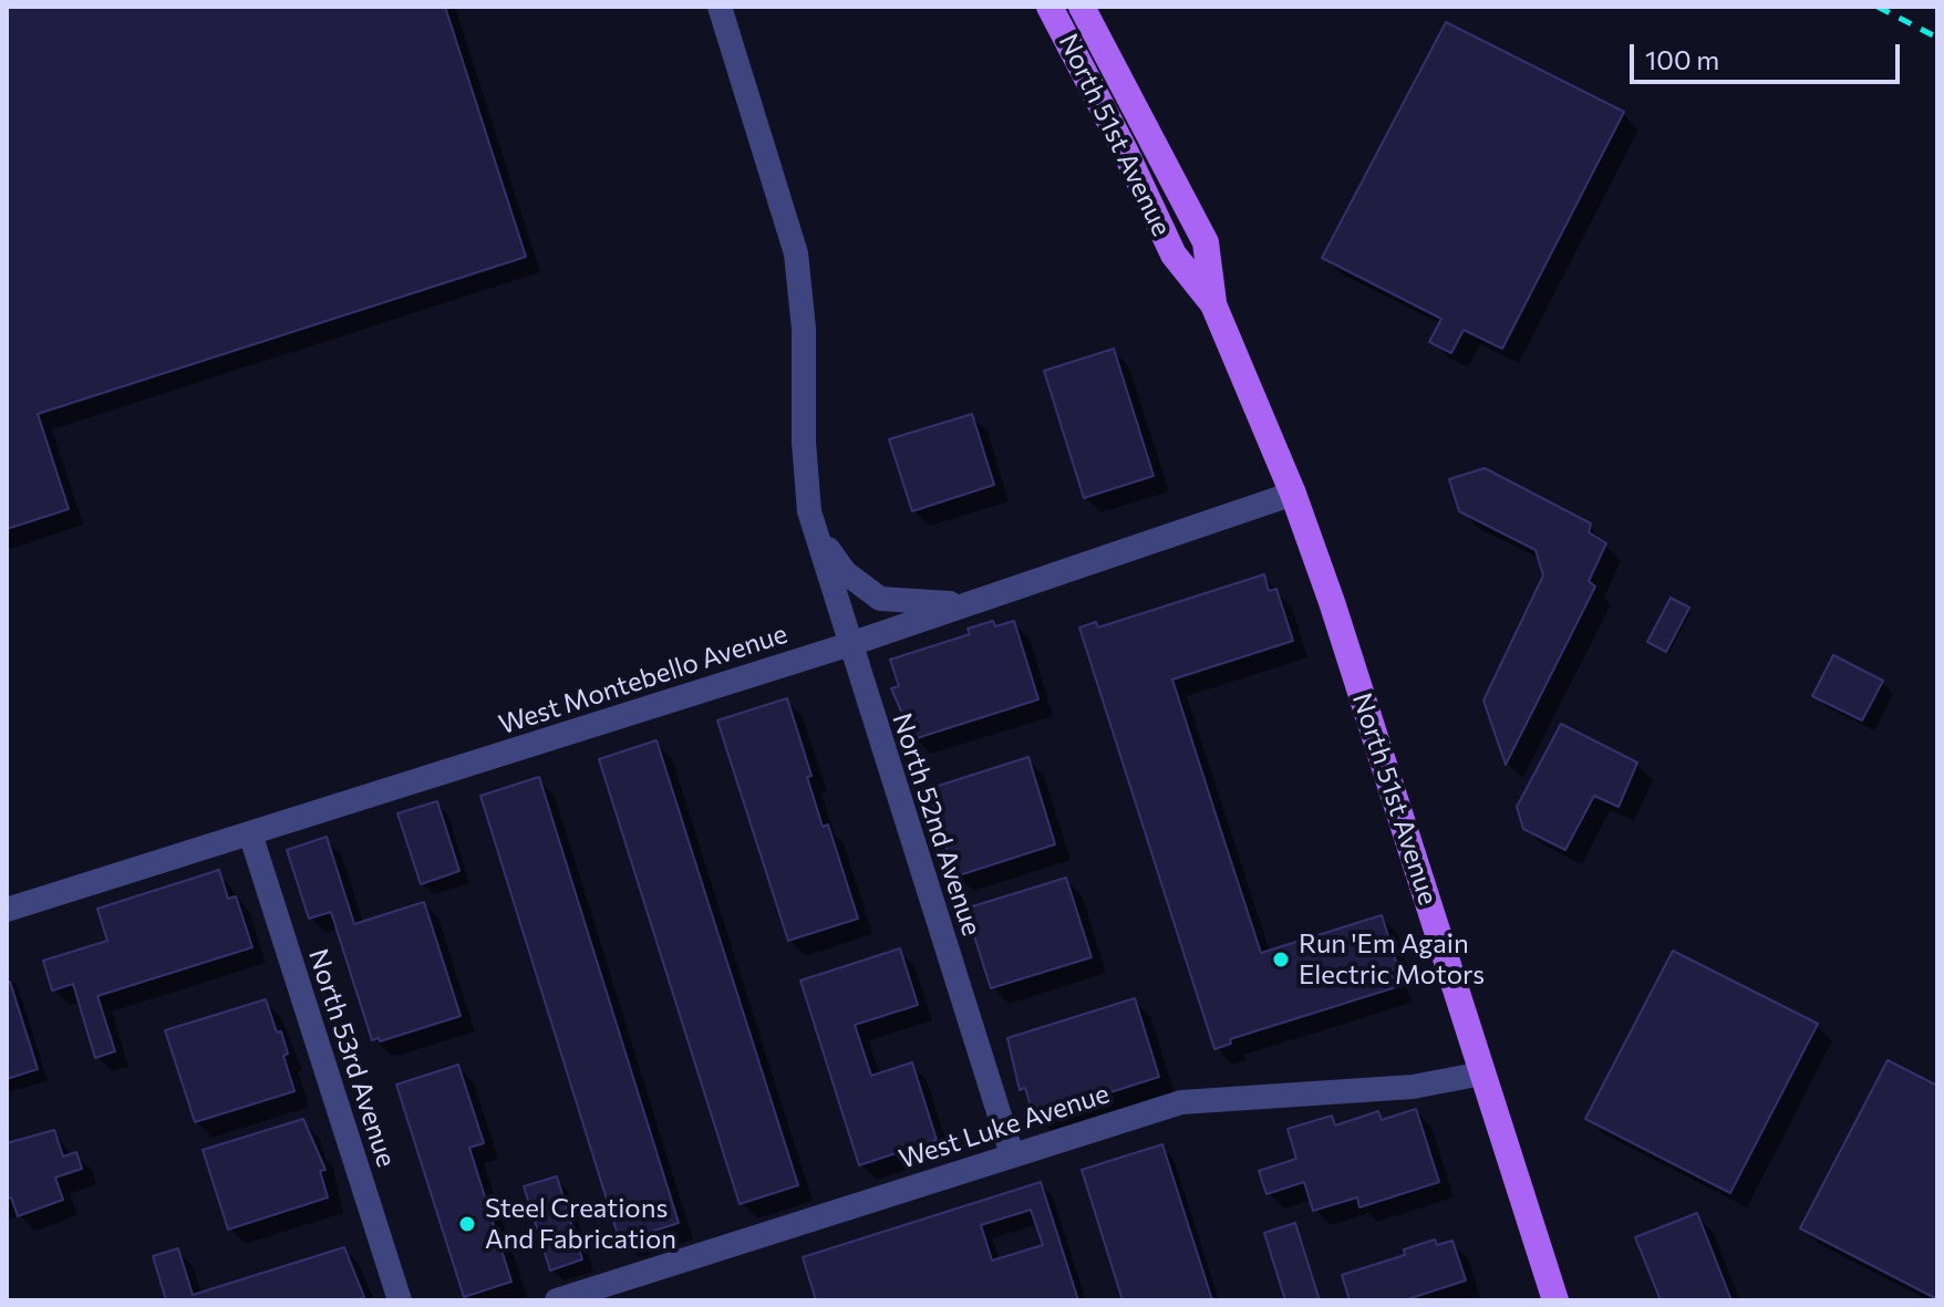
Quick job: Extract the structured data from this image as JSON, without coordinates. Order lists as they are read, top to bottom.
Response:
{
  "streets": {
    "main road": ["North 51st Avenue"],
    "street": [
      "West Montebello Avenue",
      "North 52nd Avenue",
      "North 53rd Avenue",
      "West Luke Avenue"
    ]
  },
  "crossings": [
    ["North 51st Avenue", "West Montebello Avenue"],
    ["North 51st Avenue", "West Luke Avenue"],
    ["West Montebello Avenue", "North 52nd Avenue"],
    ["West Montebello Avenue", "North 53rd Avenue"],
    ["North 52nd Avenue", "West Luke Avenue"]
  ],
  "places": ["Run 'Em Again Electric Motors", "Steel Creations And Fabrication"],
  "scale_bar": "100 m"
}
